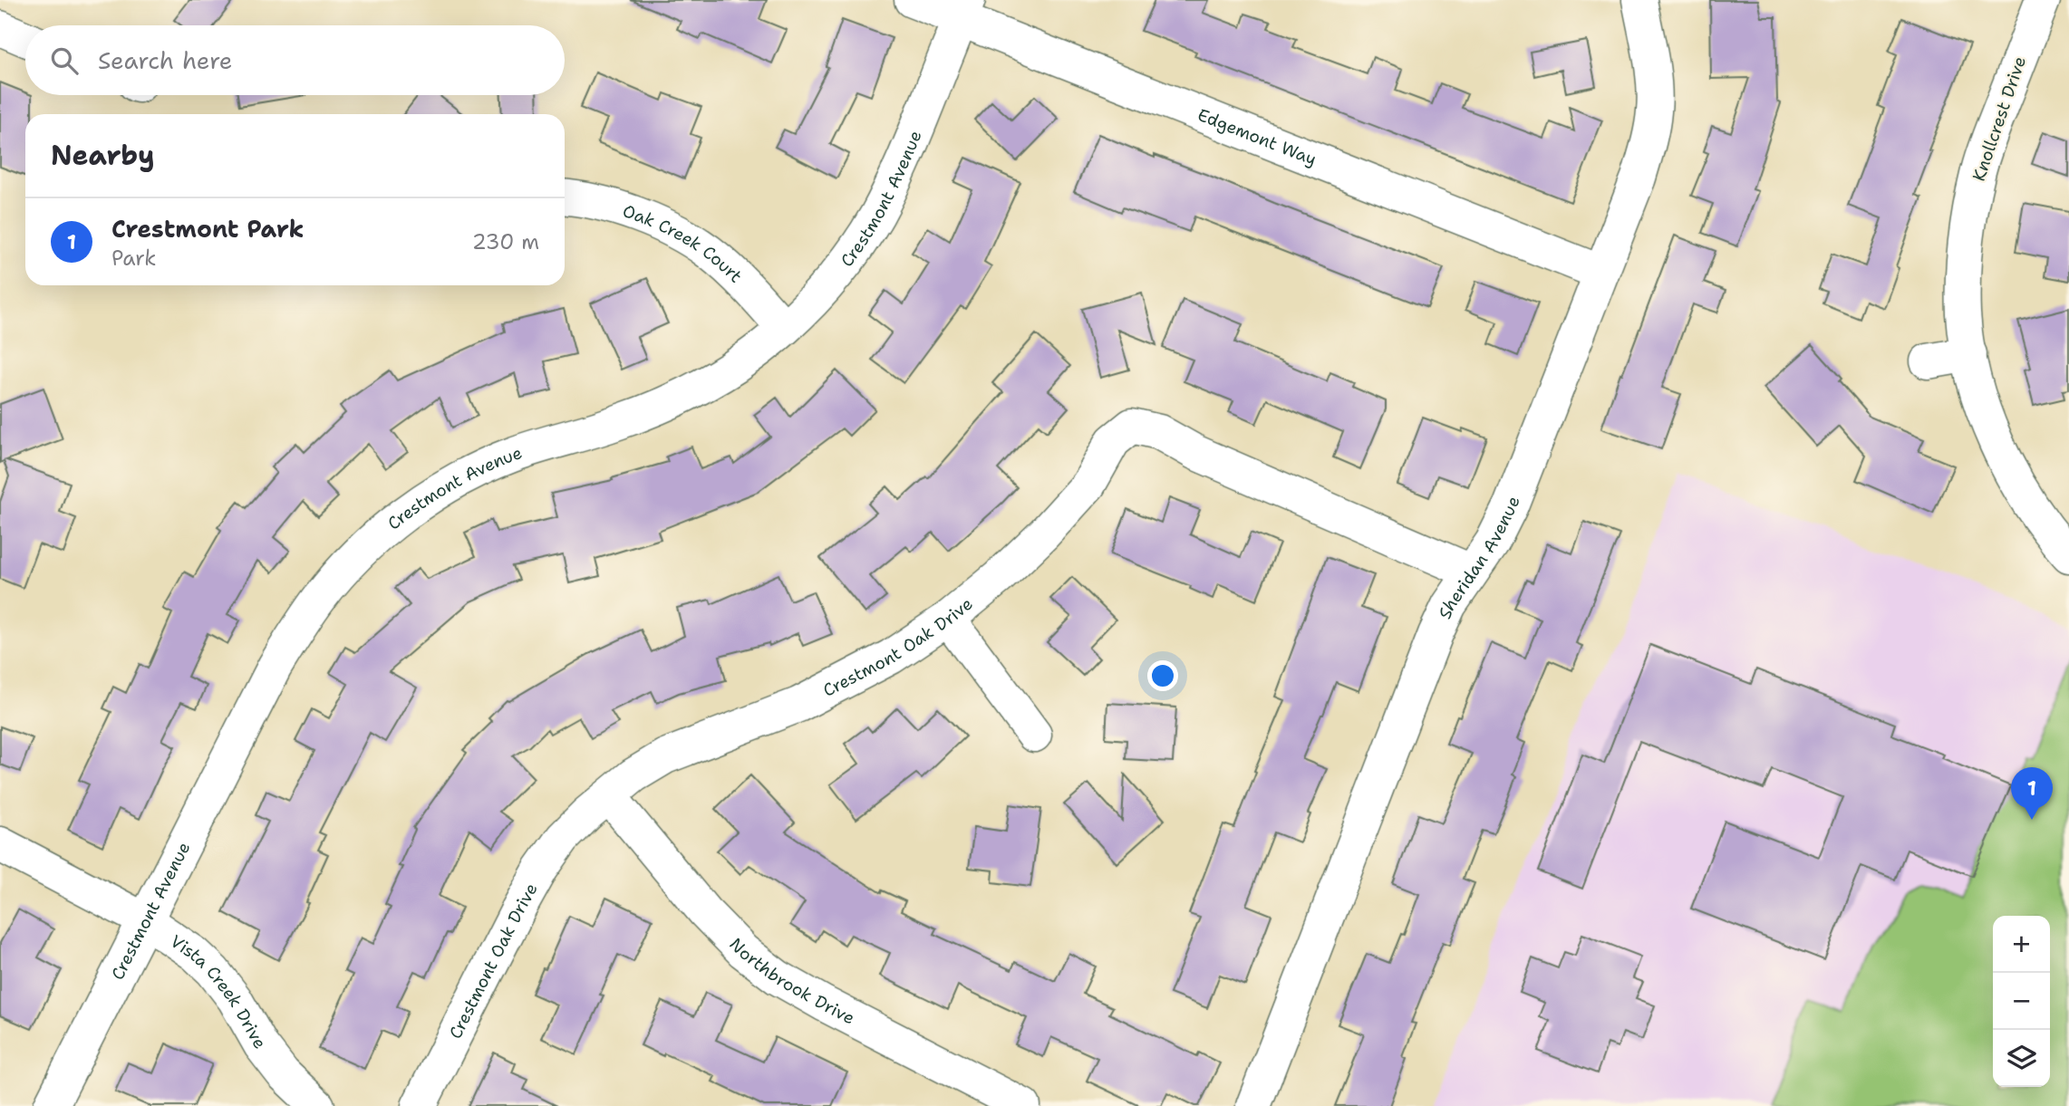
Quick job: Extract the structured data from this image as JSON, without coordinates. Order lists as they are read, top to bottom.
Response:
{
  "streets": {
    "street": [
      "Knollcrest Drive",
      "Edgemont Way",
      "Crestmont Avenue",
      "Oak Creek Court",
      "Sheridan Avenue",
      "Crestmont Oak Drive",
      "Northbrook Drive",
      "Vista Creek Drive"
    ]
  },
  "crossings": [
    ["Edgemont Way", "Crestmont Avenue"],
    ["Edgemont Way", "Sheridan Avenue"],
    ["Crestmont Avenue", "Oak Creek Court"],
    ["Crestmont Avenue", "Vista Creek Drive"],
    ["Sheridan Avenue", "Crestmont Oak Drive"],
    ["Crestmont Oak Drive", "Northbrook Drive"]
  ],
  "page": {
    "search": "Search here",
    "heading": "Nearby",
    "list": [
      {
        "mark": "1",
        "name": "Crestmont Park",
        "note": "Park",
        "value": "230 m"
      }
    ],
    "pins": "1",
    "map_buttons": ["+", "−"]
  }
}
